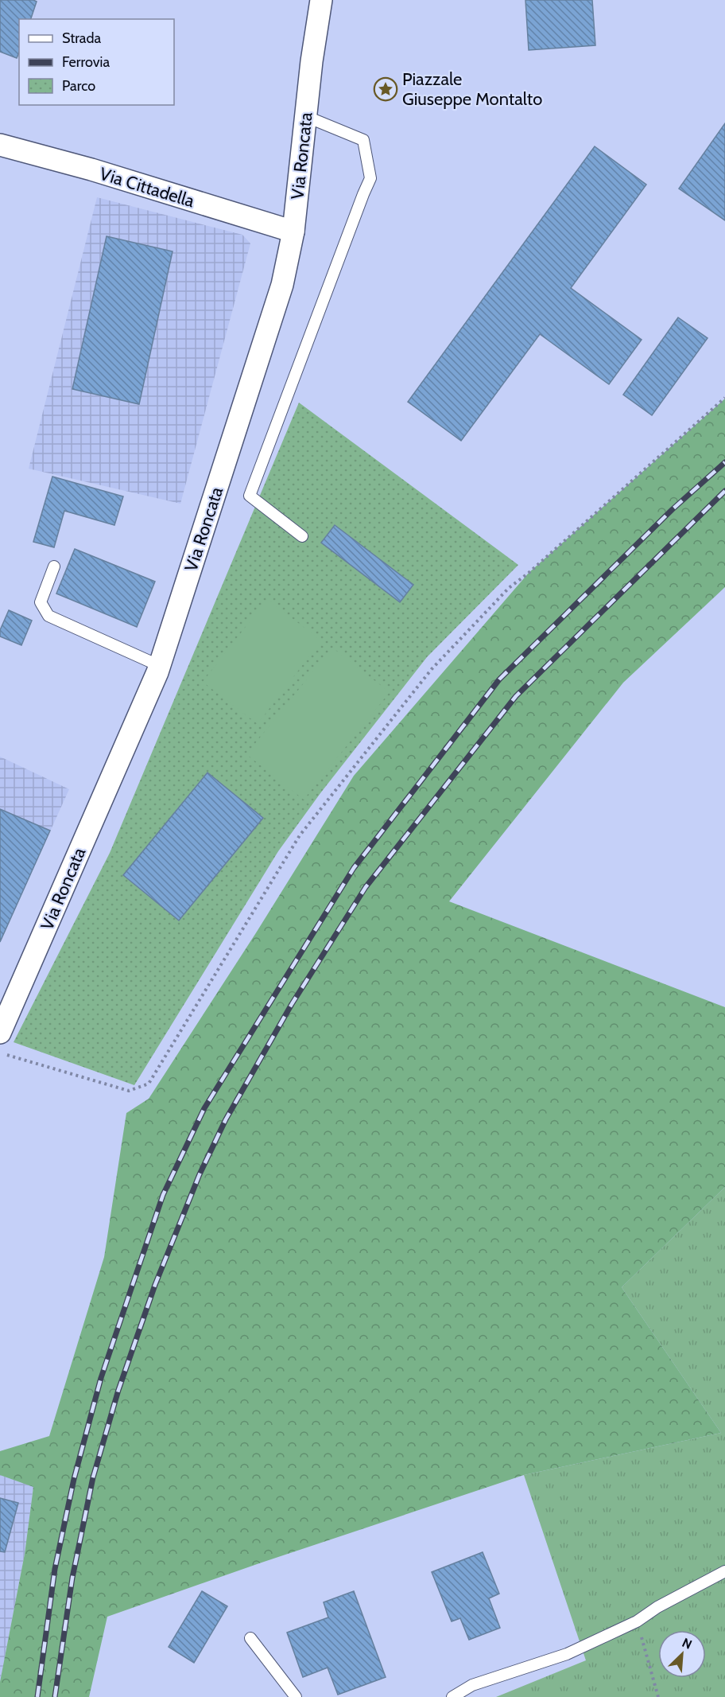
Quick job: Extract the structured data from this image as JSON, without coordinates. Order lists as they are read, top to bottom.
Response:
{
  "streets": {
    "street": ["Via Roncata", "Via Cittadella"]
  },
  "crossings": [
    ["Via Roncata", "Via Cittadella"]
  ],
  "places": {
    "place": ["Piazzale Giuseppe Montalto"]
  },
  "legend": ["Strada", "Ferrovia", "Parco"],
  "north": "top right"
}
